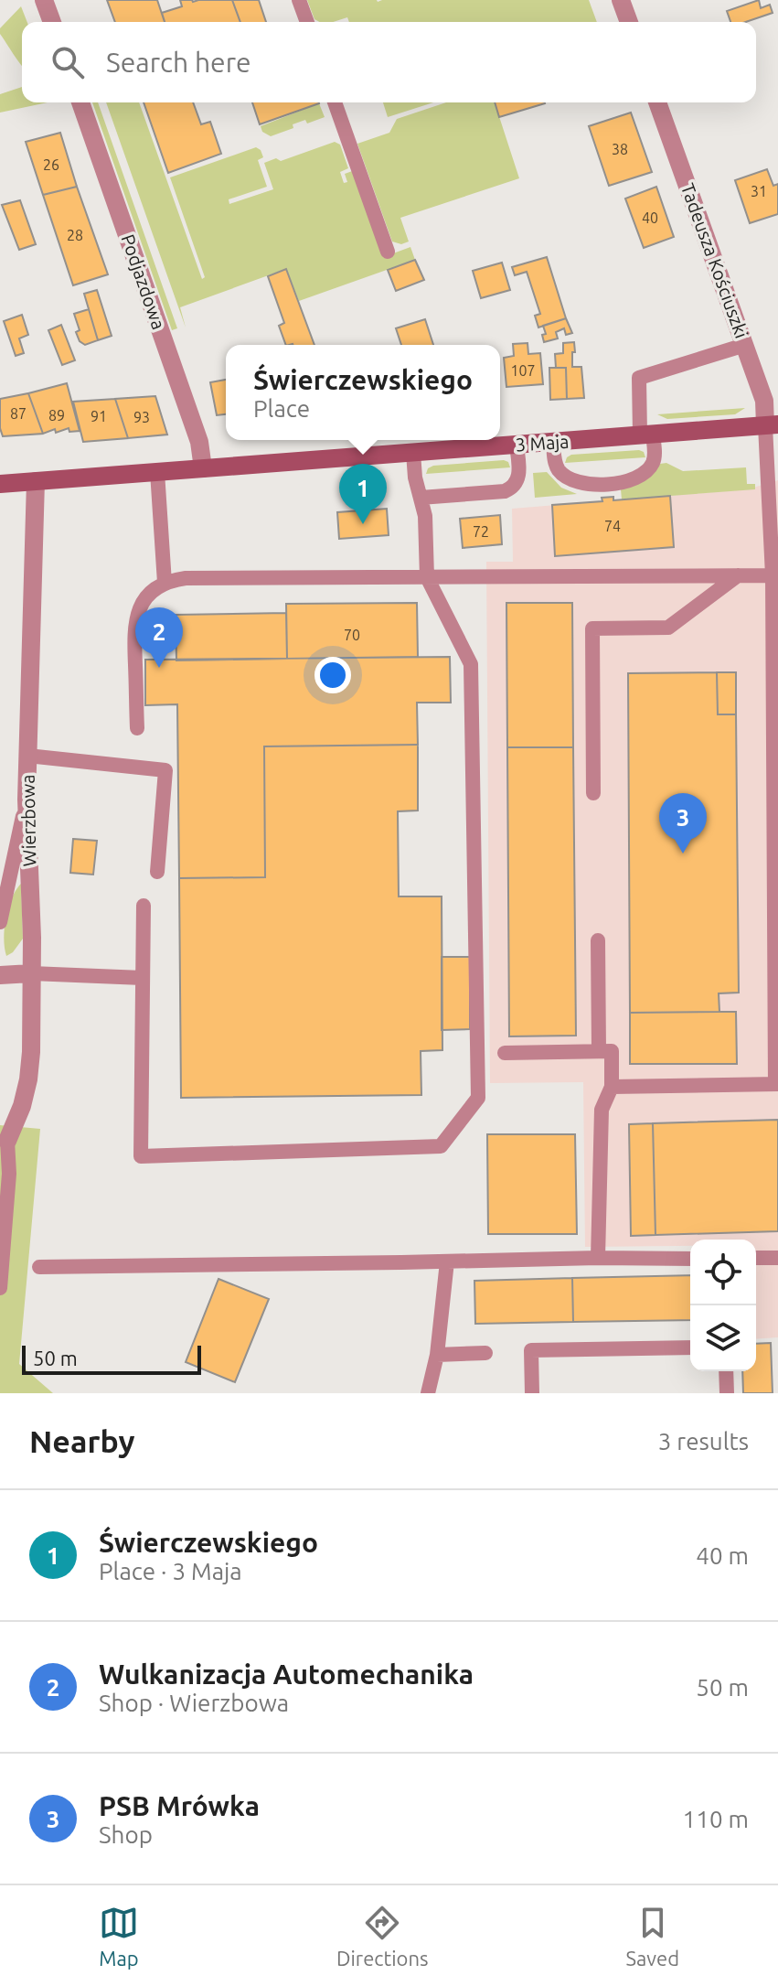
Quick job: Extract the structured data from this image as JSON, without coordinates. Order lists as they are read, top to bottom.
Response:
{
  "streets": {
    "street": [
      "Tadeusza Kościuszki",
      "Podjazdowa",
      "3 Maja",
      "Wierzbowa"
    ]
  },
  "crossings": [
    ["Tadeusza Kościuszki", "3 Maja"],
    ["Podjazdowa", "3 Maja"],
    ["3 Maja", "Wierzbowa"]
  ],
  "house_numbers": [
    "38",
    "26",
    "31",
    "40",
    "28",
    "107",
    "87",
    "89",
    "91",
    "93",
    "74",
    "72",
    "70"
  ],
  "scale_bar": "50 m",
  "page": {
    "search": "Search here",
    "popup": ["Świerczewskiego", "Place"],
    "pins": ["1", "2", "3"],
    "scale": "50 m",
    "heading": ["Nearby", "3 results"],
    "list": [
      {
        "mark": "1",
        "name": "Świerczewskiego",
        "note": "Place · 3 Maja",
        "value": "40 m"
      },
      {
        "mark": "2",
        "name": "Wulkanizacja Automechanika",
        "note": "Shop · Wierzbowa",
        "value": "50 m"
      },
      {
        "mark": "3",
        "name": "PSB Mrówka",
        "note": "Shop",
        "value": "110 m"
      }
    ],
    "nav": ["Map", "Directions", "Saved"]
  }
}
